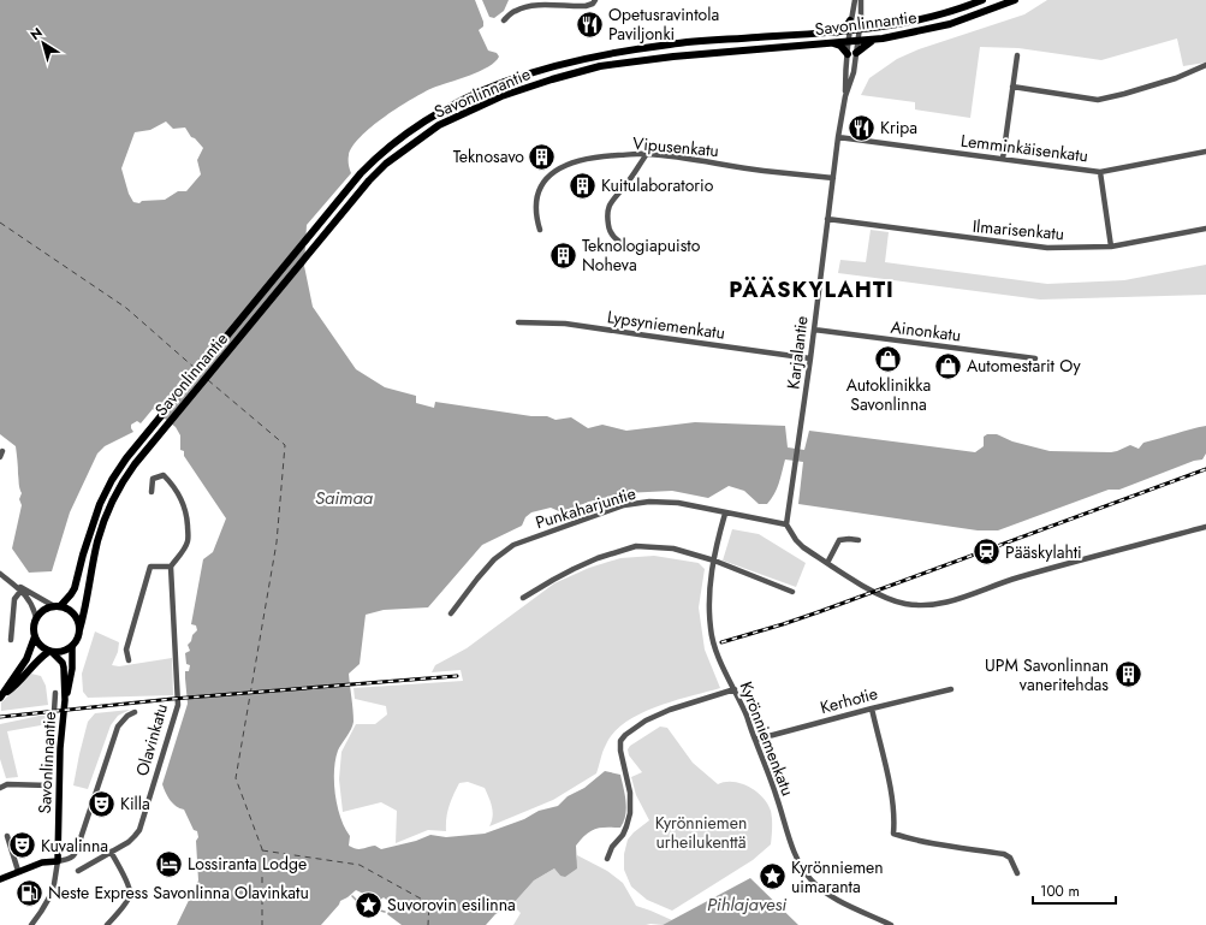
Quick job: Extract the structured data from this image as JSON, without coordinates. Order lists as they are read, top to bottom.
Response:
{
  "streets": {
    "highway": ["Savonlinnantie"],
    "street": [
      "Vipusenkatu",
      "Lemminkäisenkatu",
      "Ilmarisenkatu",
      "Lypsyniemenkatu",
      "Ainonkatu",
      "Karjalantie",
      "Punkaharjuntie",
      "Kerhotie",
      "Kyrönniemenkatu",
      "Olavinkatu"
    ]
  },
  "crossings": [
    ["Savonlinnantie", "Karjalantie"],
    ["Vipusenkatu", "Karjalantie"],
    ["Lemminkäisenkatu", "Karjalantie"],
    ["Ilmarisenkatu", "Karjalantie"],
    ["Lypsyniemenkatu", "Karjalantie"],
    ["Ainonkatu", "Karjalantie"],
    ["Karjalantie", "Punkaharjuntie"],
    ["Punkaharjuntie", "Kyrönniemenkatu"],
    ["Kerhotie", "Kyrönniemenkatu"]
  ],
  "districts": ["PÄÄSKYLAHTI"],
  "water": ["Saimaa", "Pihlajavesi"],
  "parks": ["Kyrönniemen urheilukenttä"],
  "places": {
    "restaurant": ["Opetusravintola Paviljonki", "Kripa"],
    "building": [
      "Teknosavo",
      "Kuitulaboratorio",
      "Teknologiapuisto Noheva",
      "UPM Savonlinnan vaneritehdas"
    ],
    "shop": ["Autoklinikka Savonlinna", "Automestarit Oy"],
    "station": ["Pääskylahti"],
    "theatre": ["Killa", "Kuvalinna"],
    "hotel": ["Lossiranta Lodge"],
    "place": ["Kyrönniemen uimaranta", "Suvorovin esilinna"],
    "fuel station": ["Neste Express Savonlinna Olavinkatu"]
  },
  "scale_bar": "100 m",
  "north": "top left"
}
